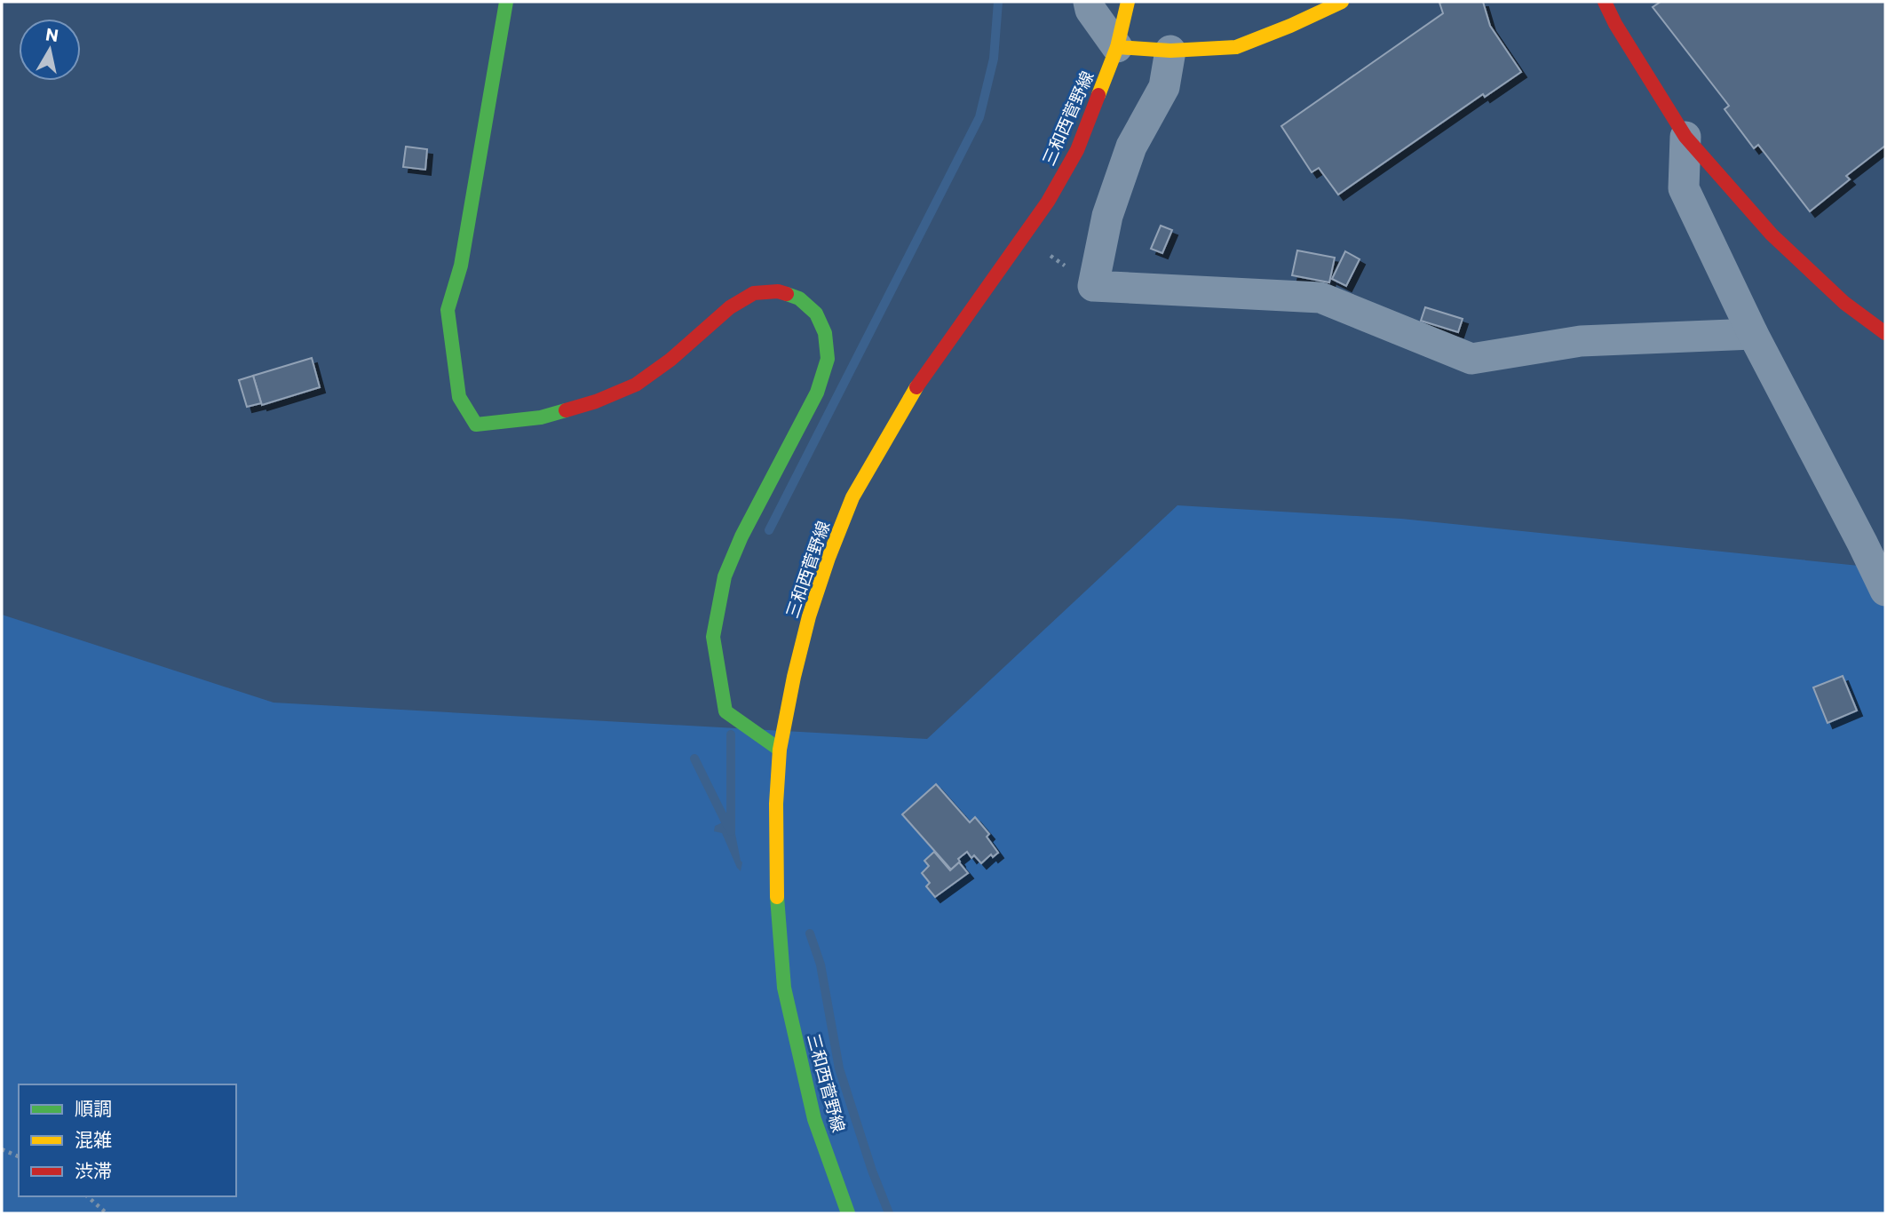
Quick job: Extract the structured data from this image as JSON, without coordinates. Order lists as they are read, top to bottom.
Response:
{
  "streets": {
    "street": ["三和西菅野線"]
  },
  "legend": ["順調", "混雑", "渋滞"],
  "north": "top"
}
